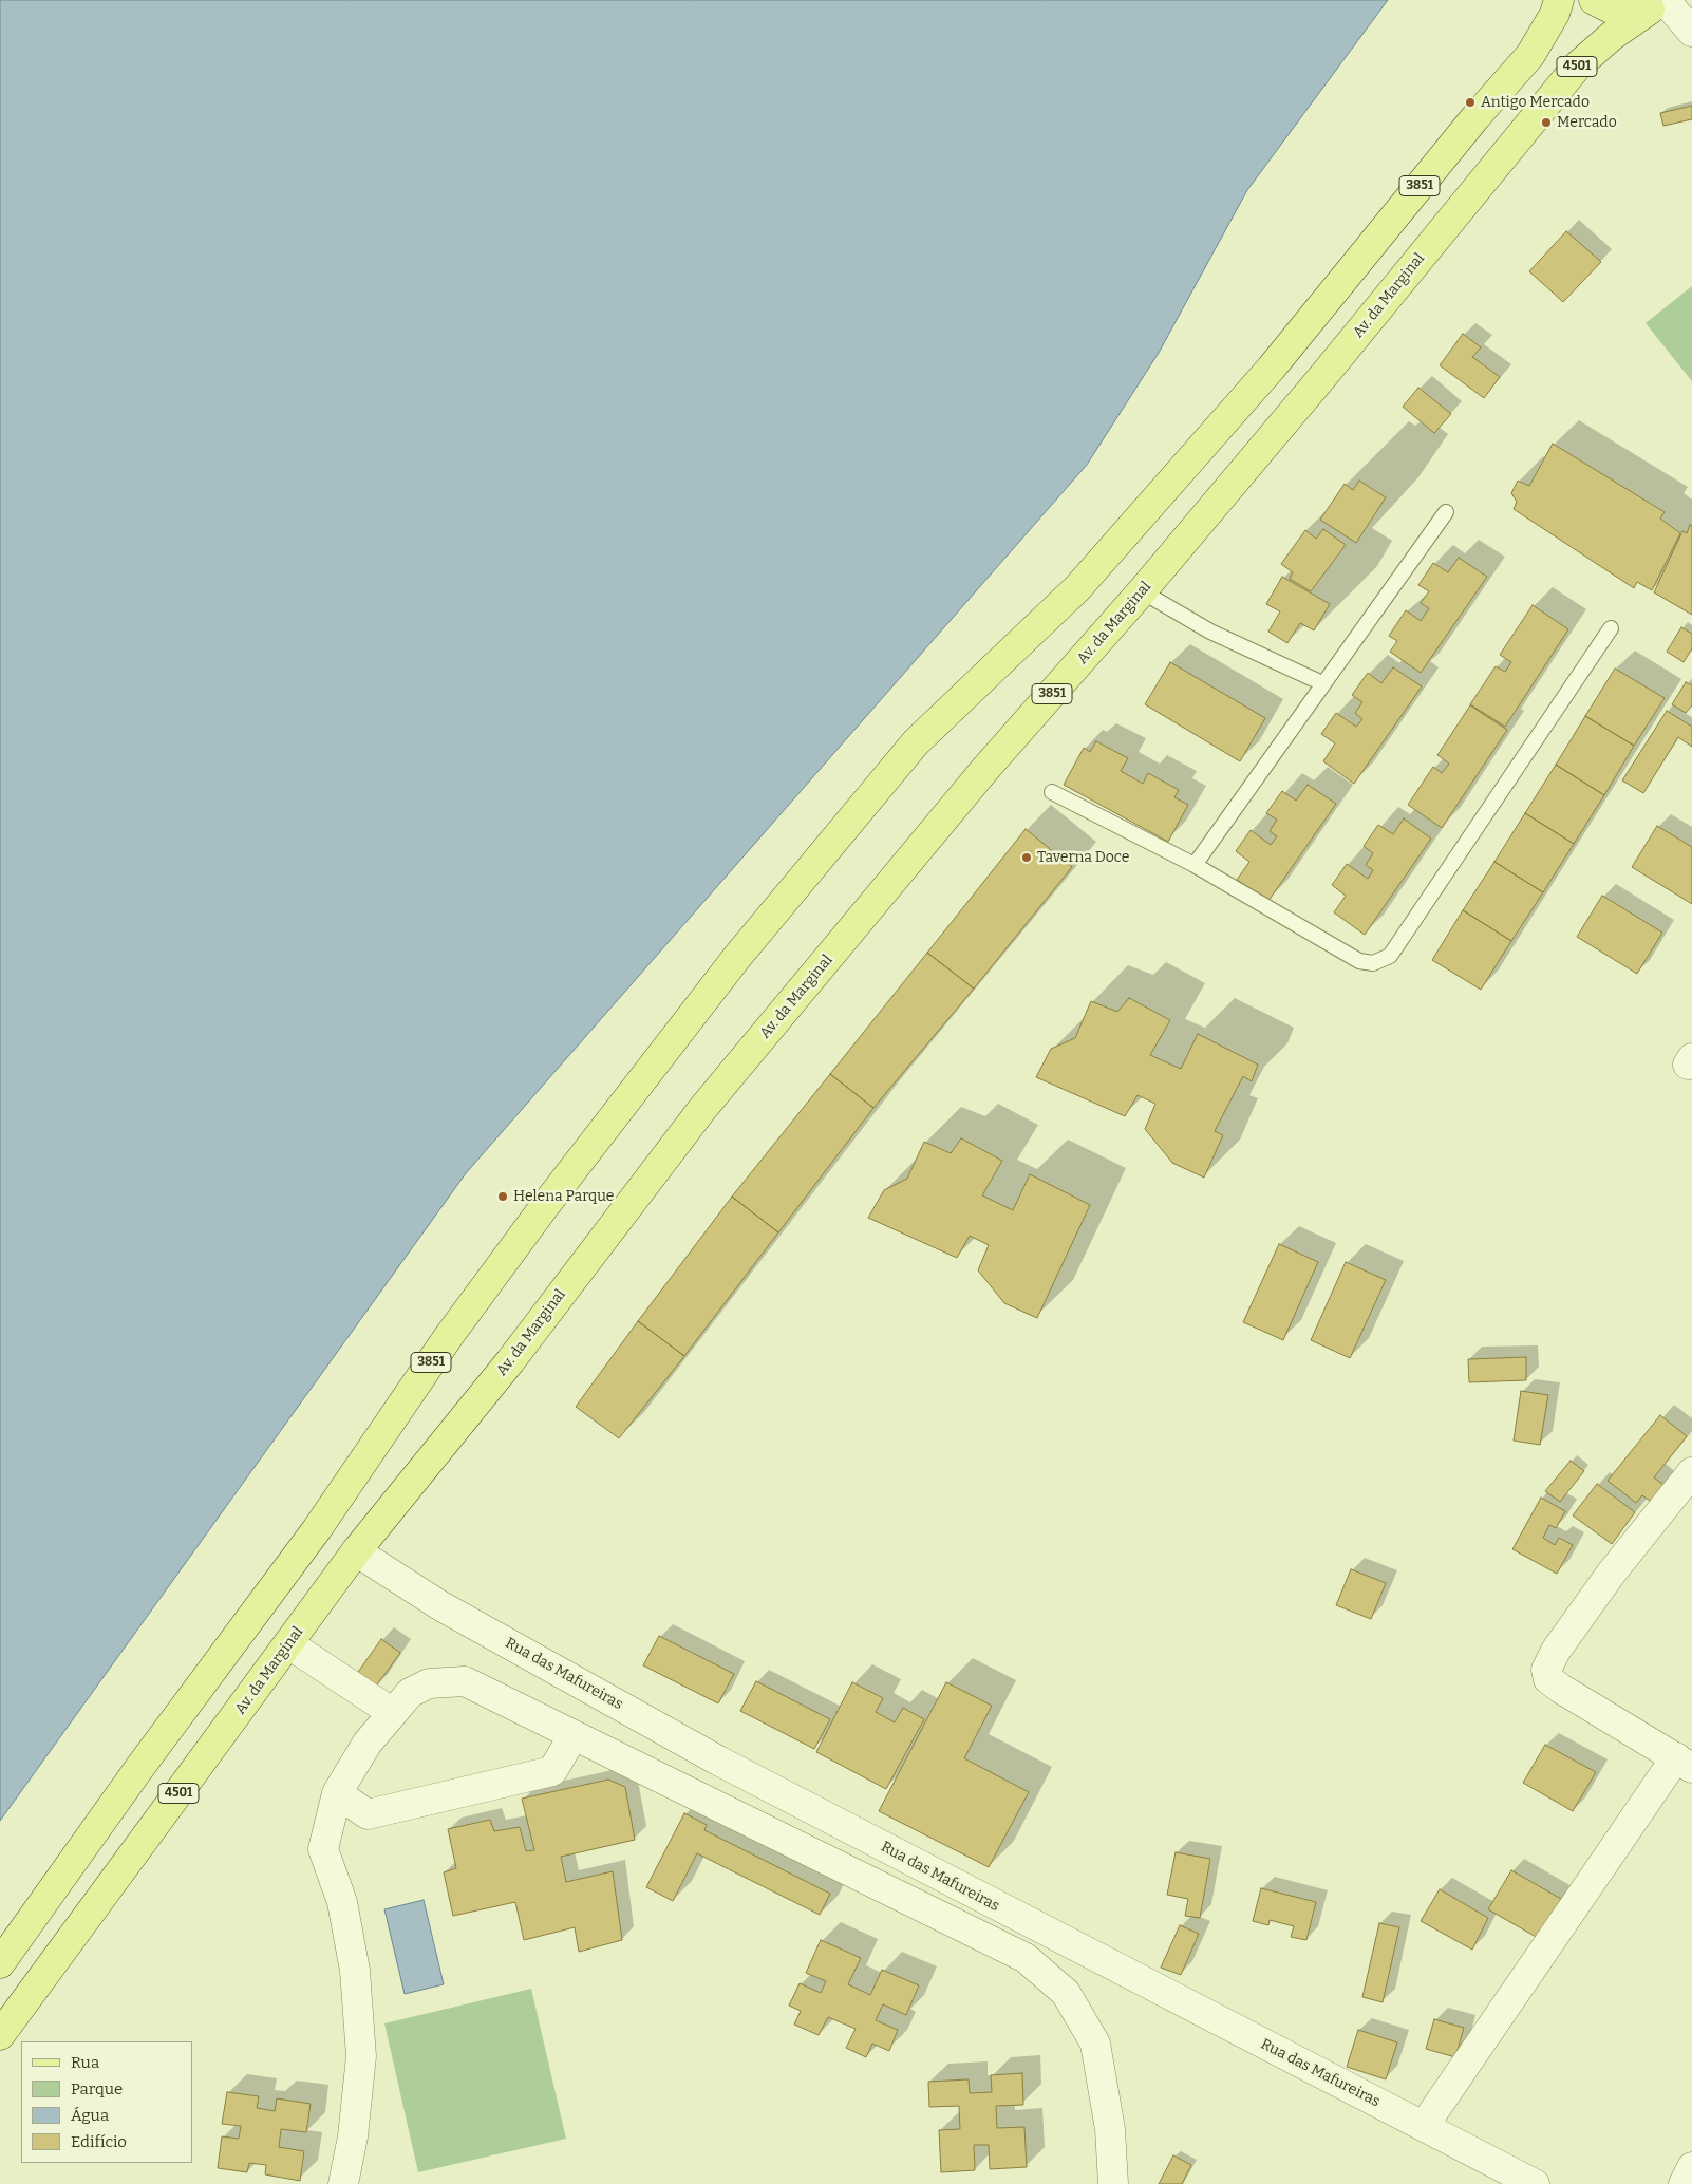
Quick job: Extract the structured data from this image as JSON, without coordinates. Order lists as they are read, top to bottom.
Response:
{
  "streets": {
    "main road": ["4501", "3851", "Av. da Marginal"],
    "street": ["Rua das Mafureiras"]
  },
  "crossings": [
    ["Av. da Marginal", "Rua das Mafureiras"]
  ],
  "places": [
    "Antigo Mercado",
    "Mercado",
    "Taverna Doce",
    "Helena Parque"
  ],
  "legend": [
    "Rua",
    "Parque",
    "Água",
    "Edifício"
  ]
}
